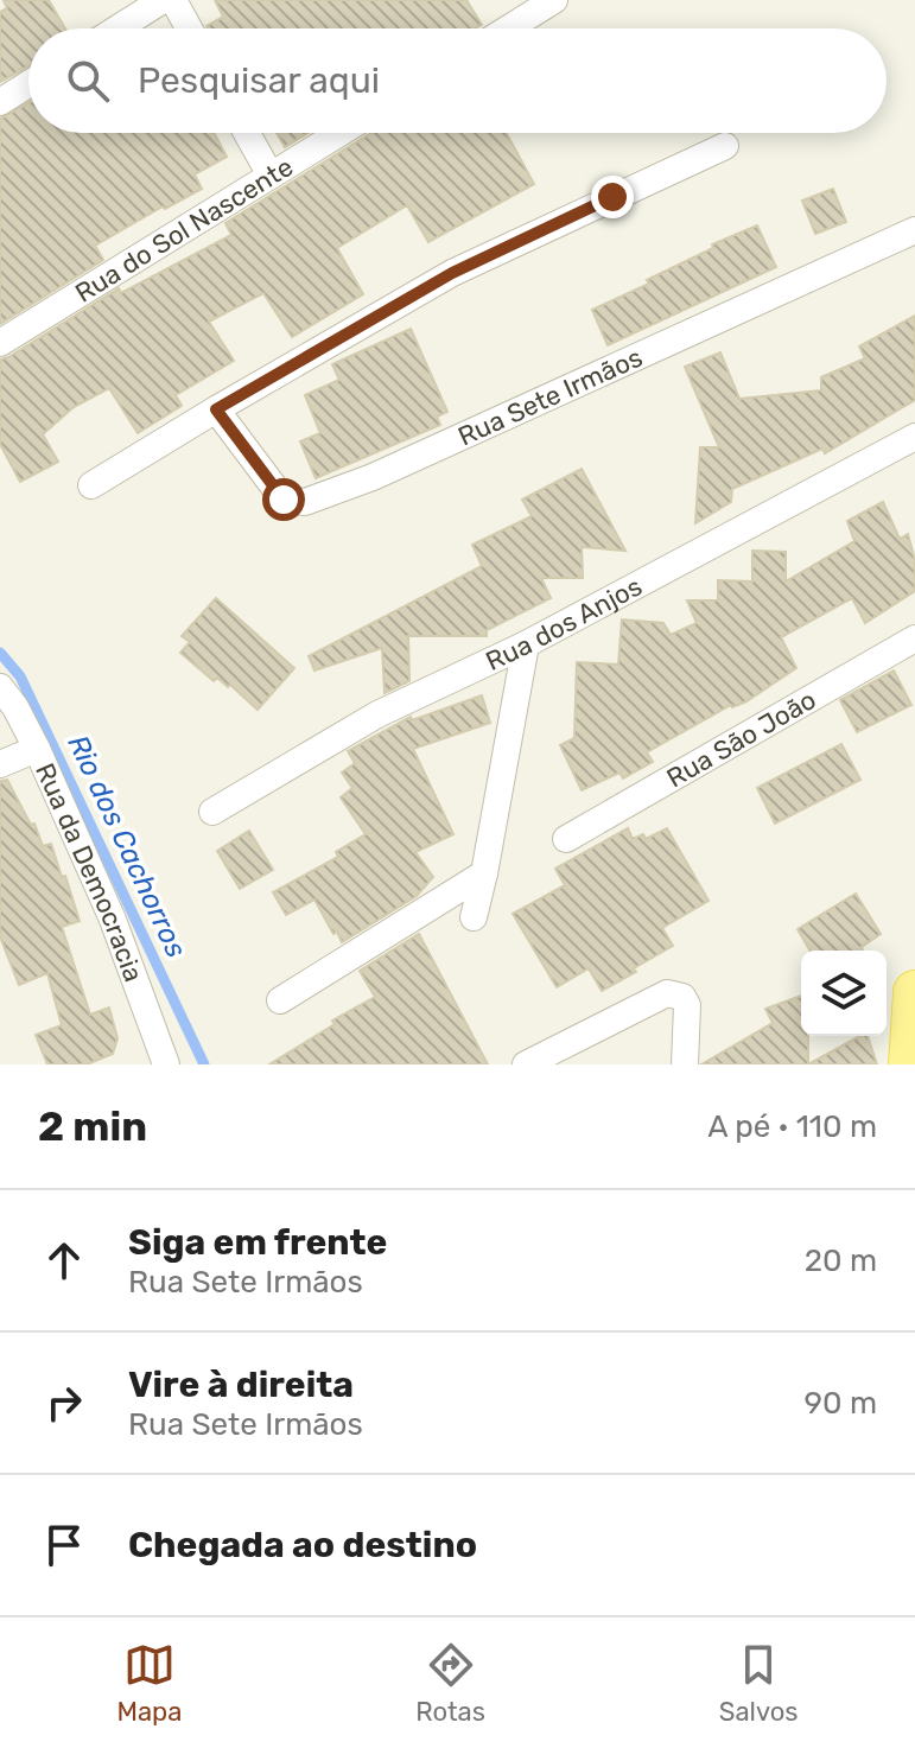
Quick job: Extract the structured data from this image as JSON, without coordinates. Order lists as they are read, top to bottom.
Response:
{
  "streets": {
    "street": [
      "Rua do Sol Nascente",
      "Rua Sete Irmãos",
      "Rua dos Anjos",
      "Rua São João",
      "Rua da Democracia"
    ]
  },
  "water": ["Rio dos Cachorros"],
  "page": {
    "search": "Pesquisar aqui",
    "heading": ["2 min", "A pé · 110 m"],
    "list": [
      ["Siga em frente", "Rua Sete Irmãos", "20 m"],
      ["Vire à direita", "Rua Sete Irmãos", "90 m"],
      "Chegada ao destino"
    ],
    "nav": ["Mapa", "Rotas", "Salvos"]
  }
}
